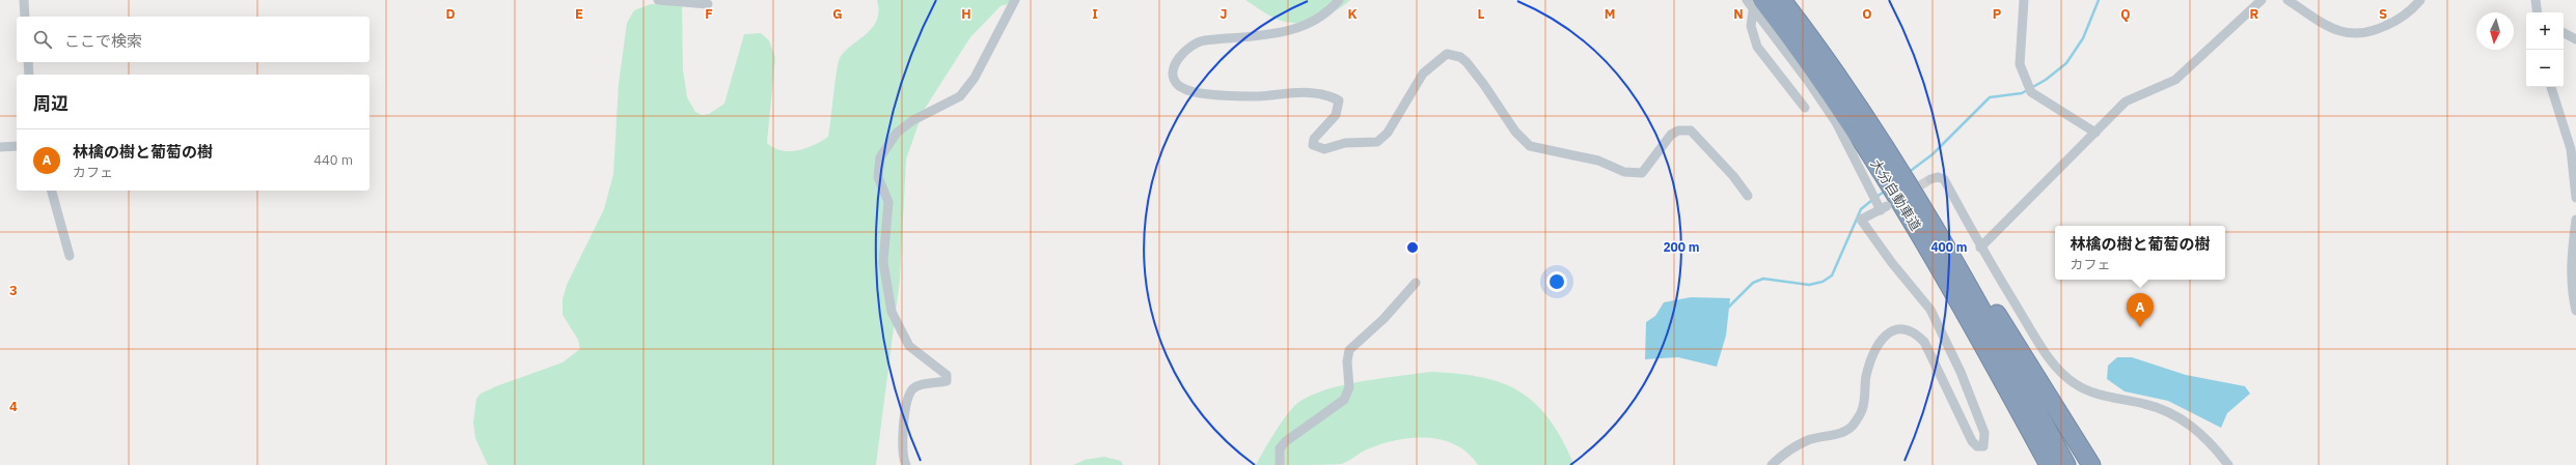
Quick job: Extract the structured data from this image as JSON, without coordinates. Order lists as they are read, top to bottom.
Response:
{
  "streets": {
    "highway": ["大分自動車道"]
  },
  "north": "bottom",
  "page": {
    "map_buttons": ["+", "−"],
    "search": "ここで検索",
    "heading": "周辺",
    "list": [
      {
        "mark": "A",
        "name": "林檎の樹と葡萄の樹",
        "note": "カフェ",
        "value": "440 m"
      }
    ],
    "popup": ["林檎の樹と葡萄の樹", "カフェ"],
    "pins": "A"
  },
  "grid": {
    "columns": [
      "D",
      "E",
      "F",
      "G",
      "H",
      "I",
      "J",
      "K",
      "L",
      "M",
      "N",
      "O",
      "P",
      "Q",
      "R",
      "S"
    ],
    "rows": ["3", "4"]
  },
  "rings": ["200 m", "400 m"]
}
